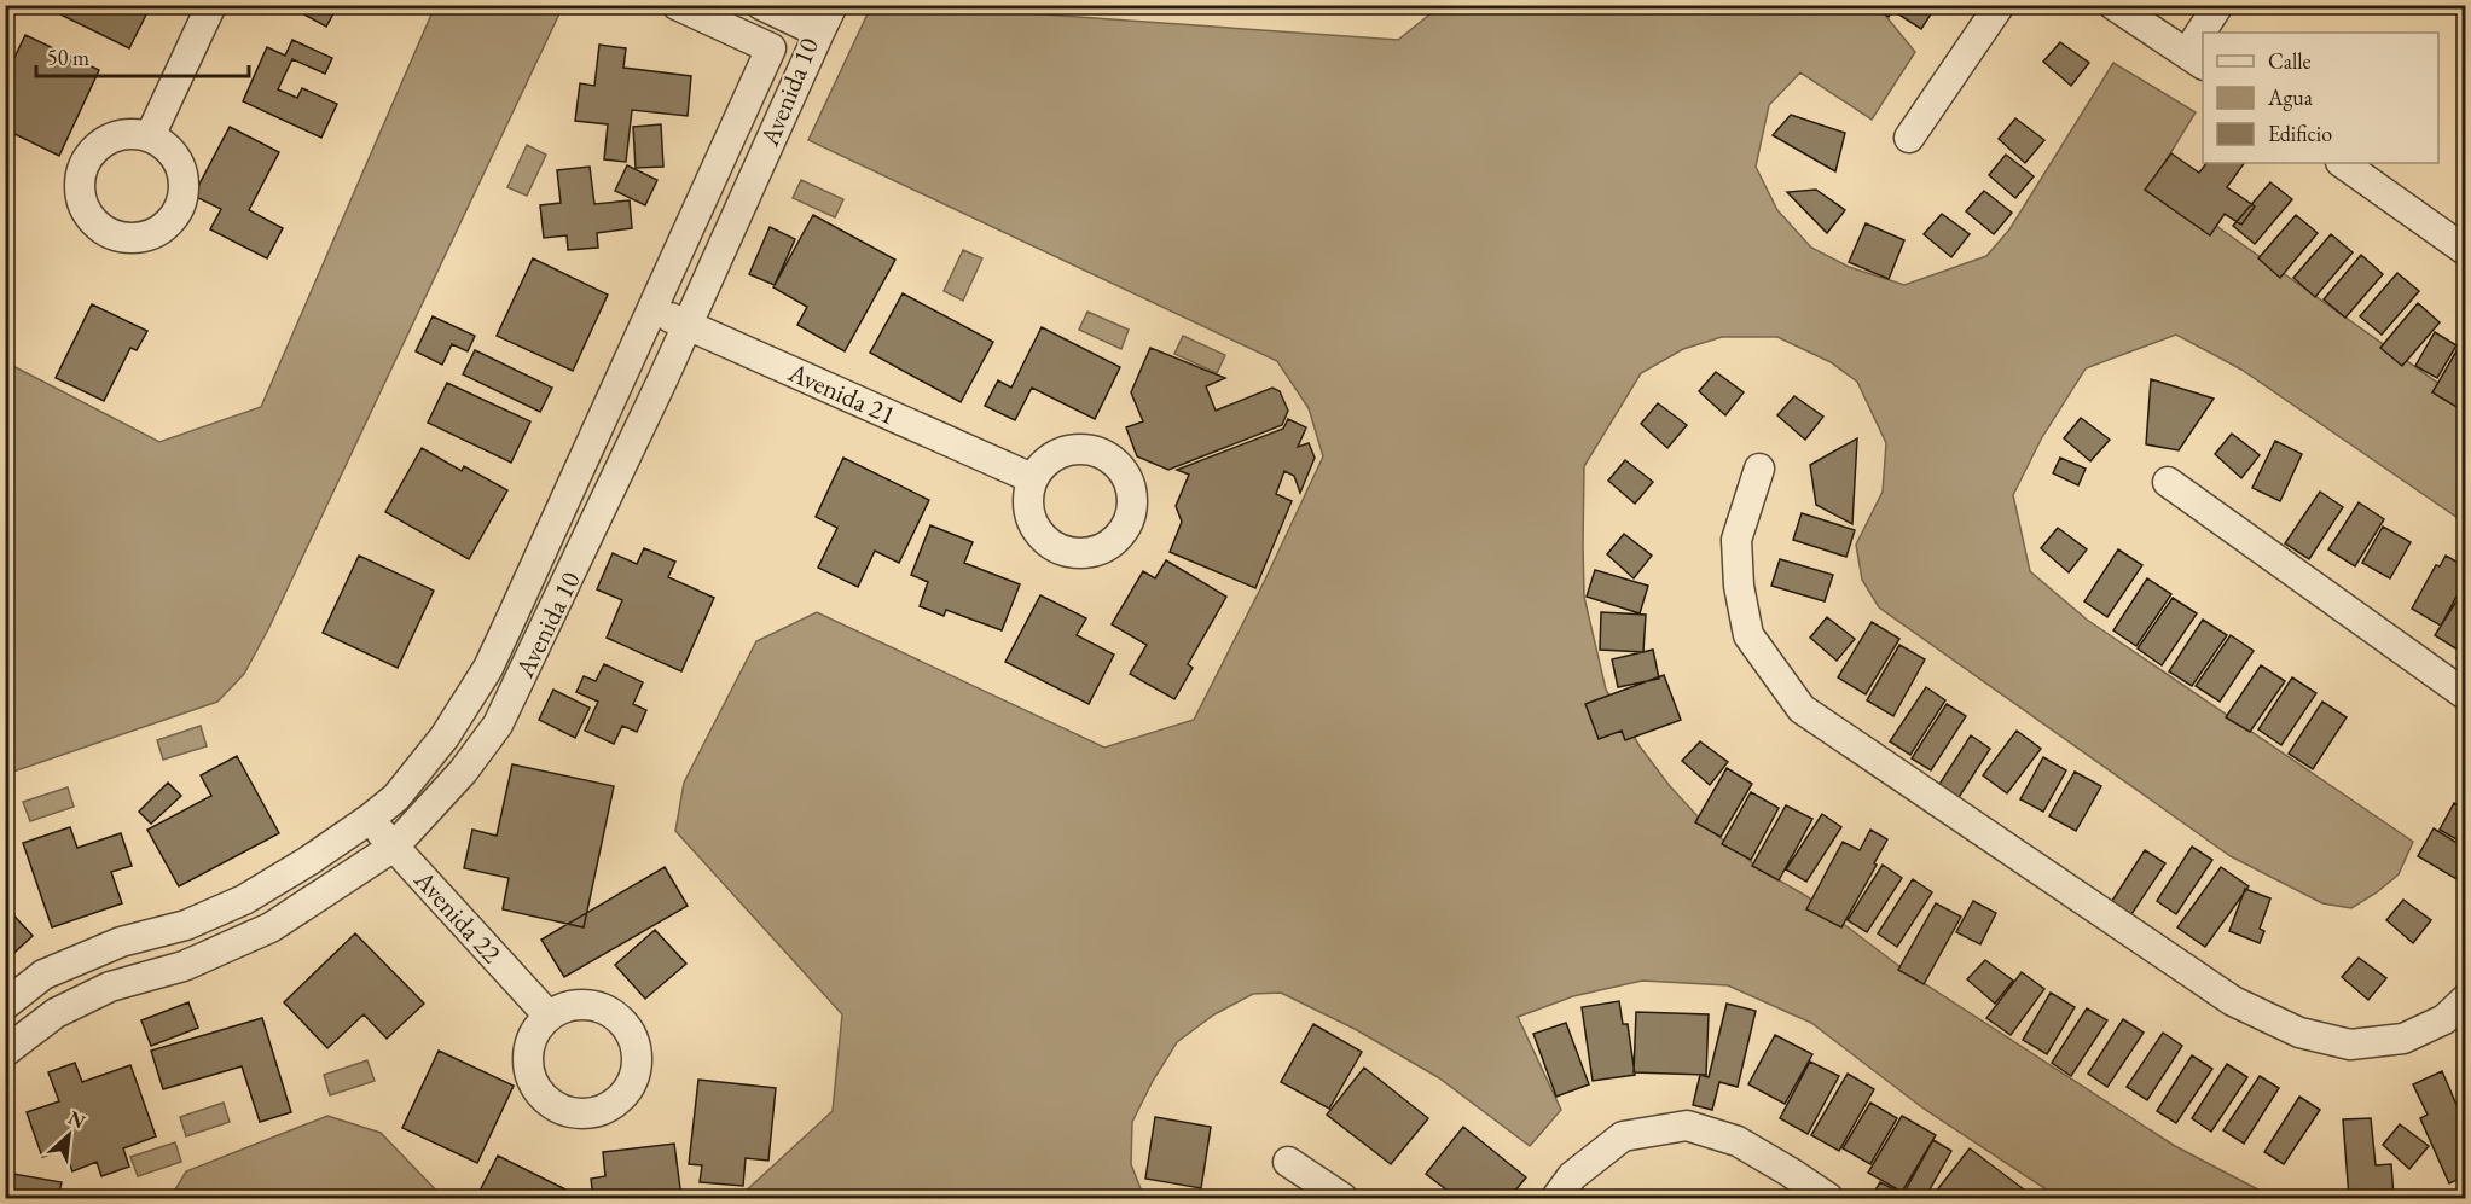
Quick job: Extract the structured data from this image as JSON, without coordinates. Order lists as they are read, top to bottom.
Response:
{
  "streets": {
    "street": ["Avenida 10", "Avenida 21", "Avenida 22"]
  },
  "crossings": [
    ["Avenida 10", "Avenida 21"],
    ["Avenida 10", "Avenida 22"]
  ],
  "legend": ["Calle", "Agua", "Edificio"],
  "scale_bar": "50 m",
  "north": "top right"
}
